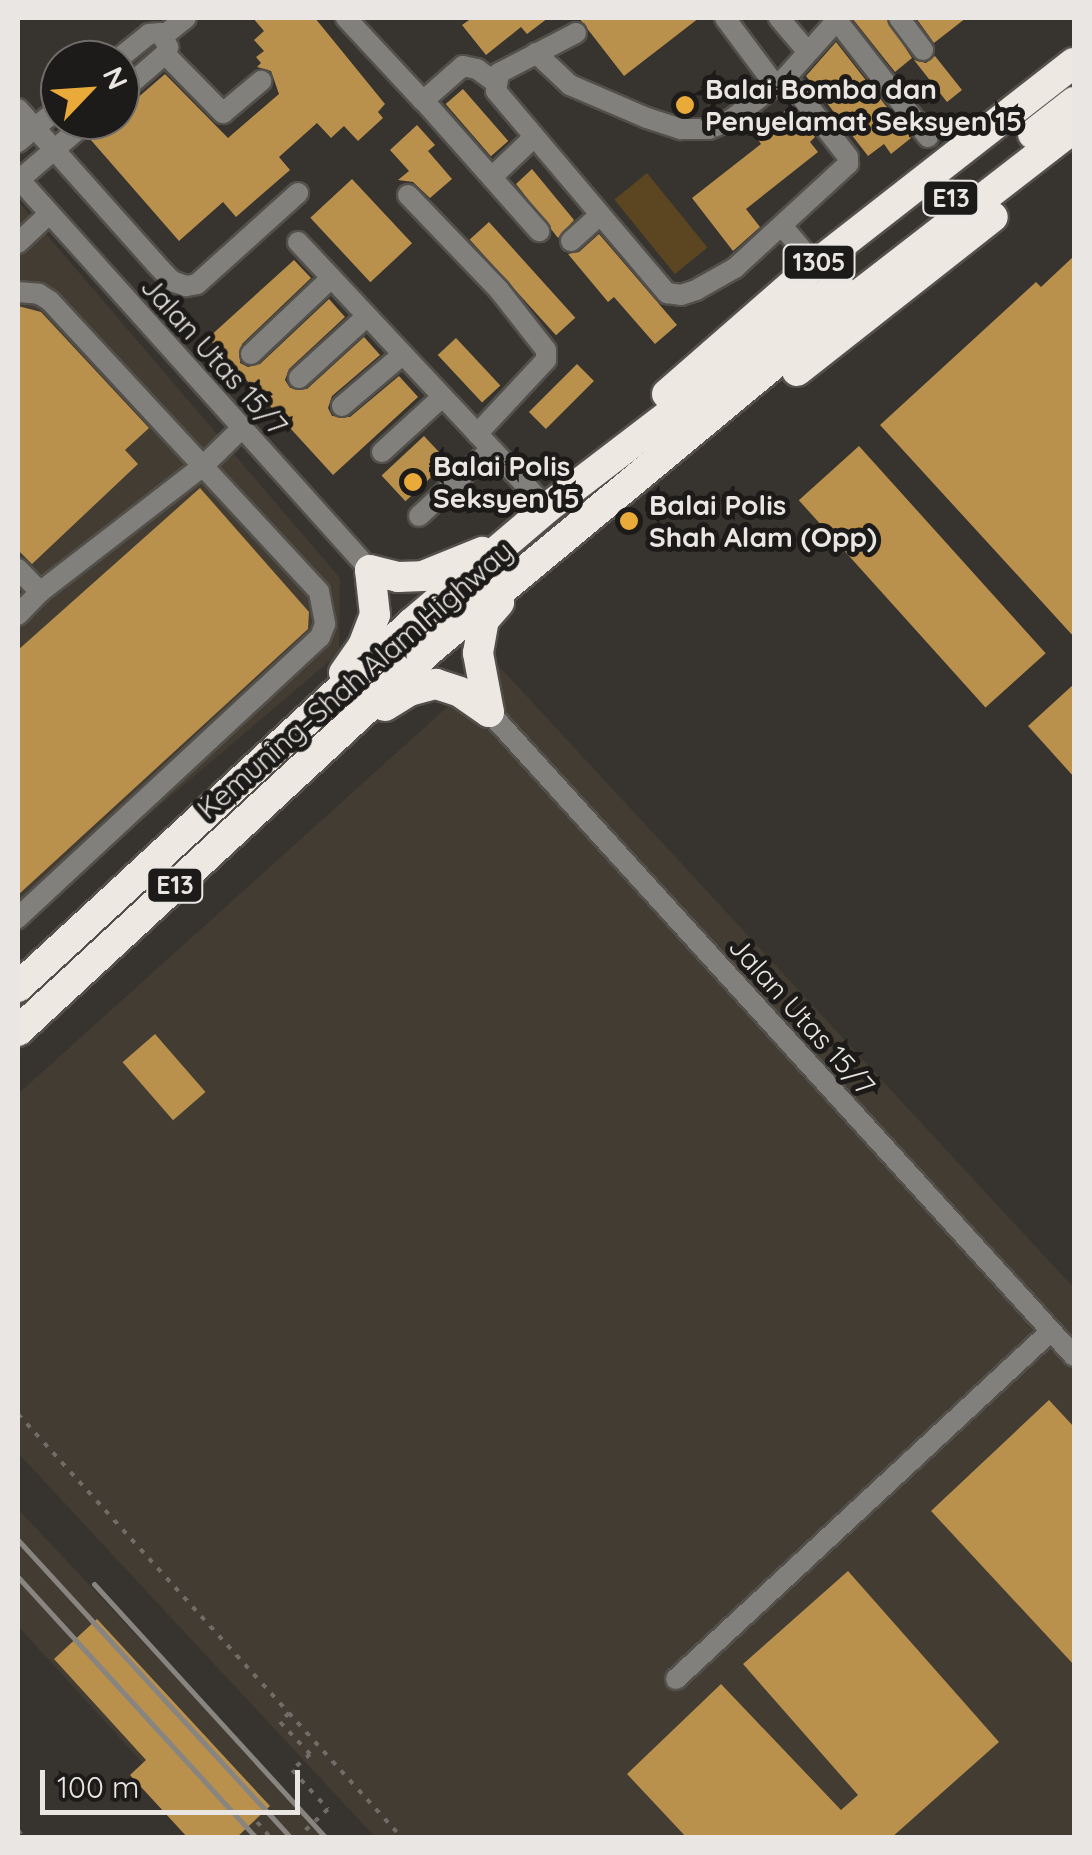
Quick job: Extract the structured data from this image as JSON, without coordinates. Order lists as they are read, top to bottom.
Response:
{
  "streets": {
    "highway": ["E13", "1305", "Kemuning–Shah Alam Highway"],
    "street": ["Jalan Utas 15/7"]
  },
  "crossings": [
    ["1305", "Kemuning–Shah Alam Highway"]
  ],
  "places": ["Balai Bomba dan Penyelamat Seksyen 15", "Balai Polis Seksyen 15", "Balai Polis Shah Alam (Opp)"],
  "scale_bar": "100 m",
  "north": "top right"
}
